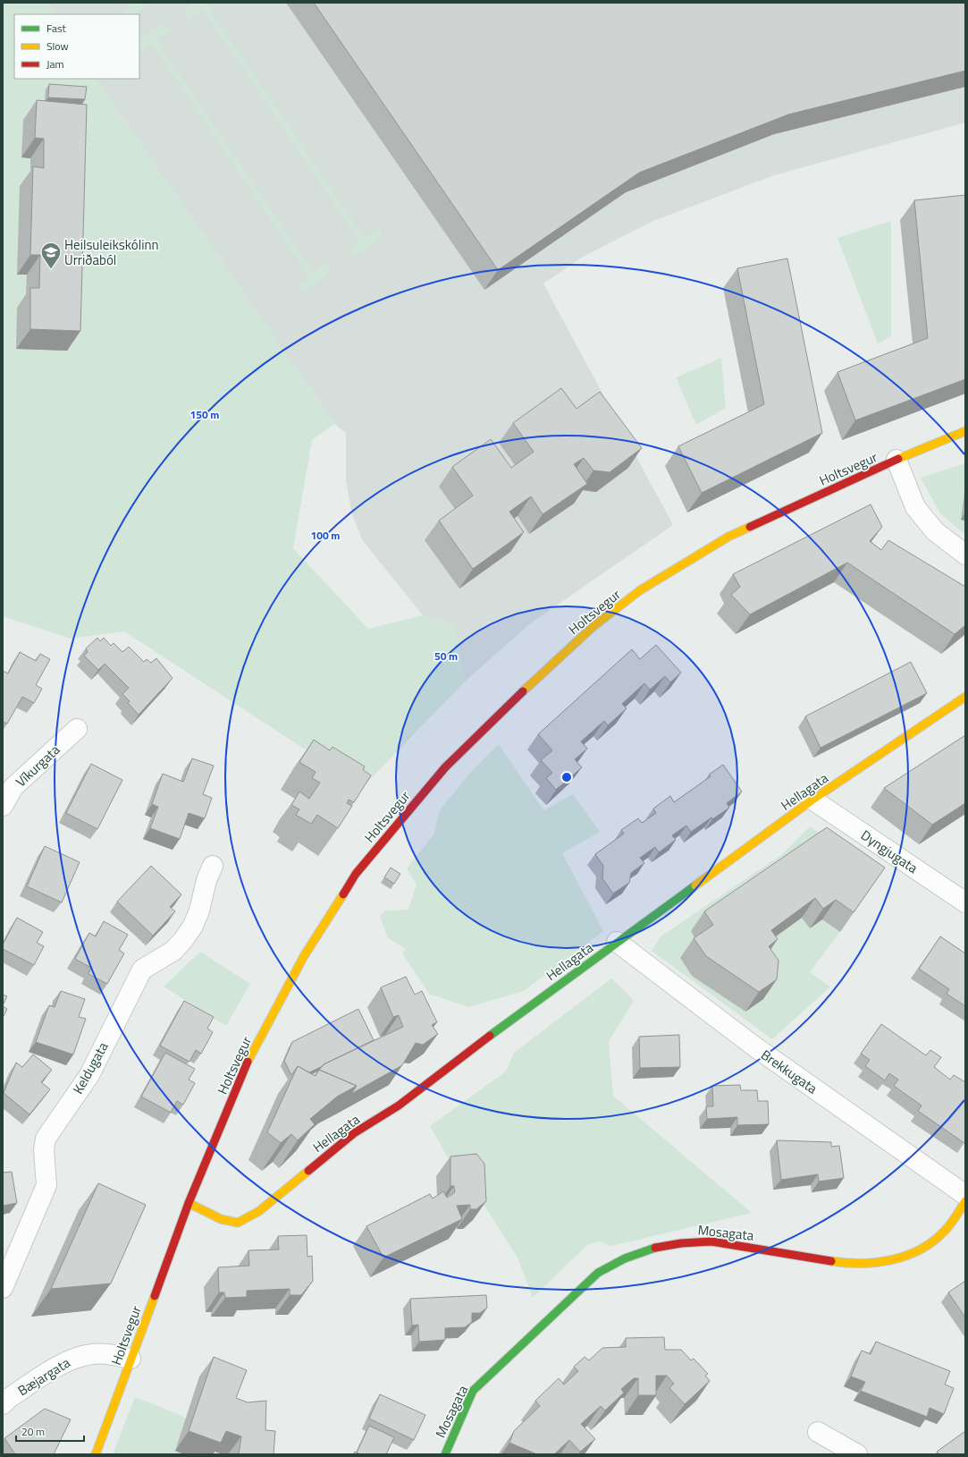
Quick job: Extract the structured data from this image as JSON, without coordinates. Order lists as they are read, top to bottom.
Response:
{
  "streets": {
    "street": [
      "Holtsvegur",
      "Víkurgata",
      "Hellagata",
      "Dyngjugata",
      "Keldugata",
      "Brekkugata",
      "Mosagata",
      "Bæjargata"
    ]
  },
  "crossings": [
    ["Holtsvegur", "Hellagata"],
    ["Holtsvegur", "Bæjargata"],
    ["Hellagata", "Dyngjugata"],
    ["Hellagata", "Brekkugata"]
  ],
  "places": {
    "school or university": ["Heilsuleikskólinn Urriðaból"]
  },
  "legend": ["Fast", "Slow", "Jam"],
  "scale_bar": "20 m",
  "rings": ["150 m", "100 m", "50 m"]
}
